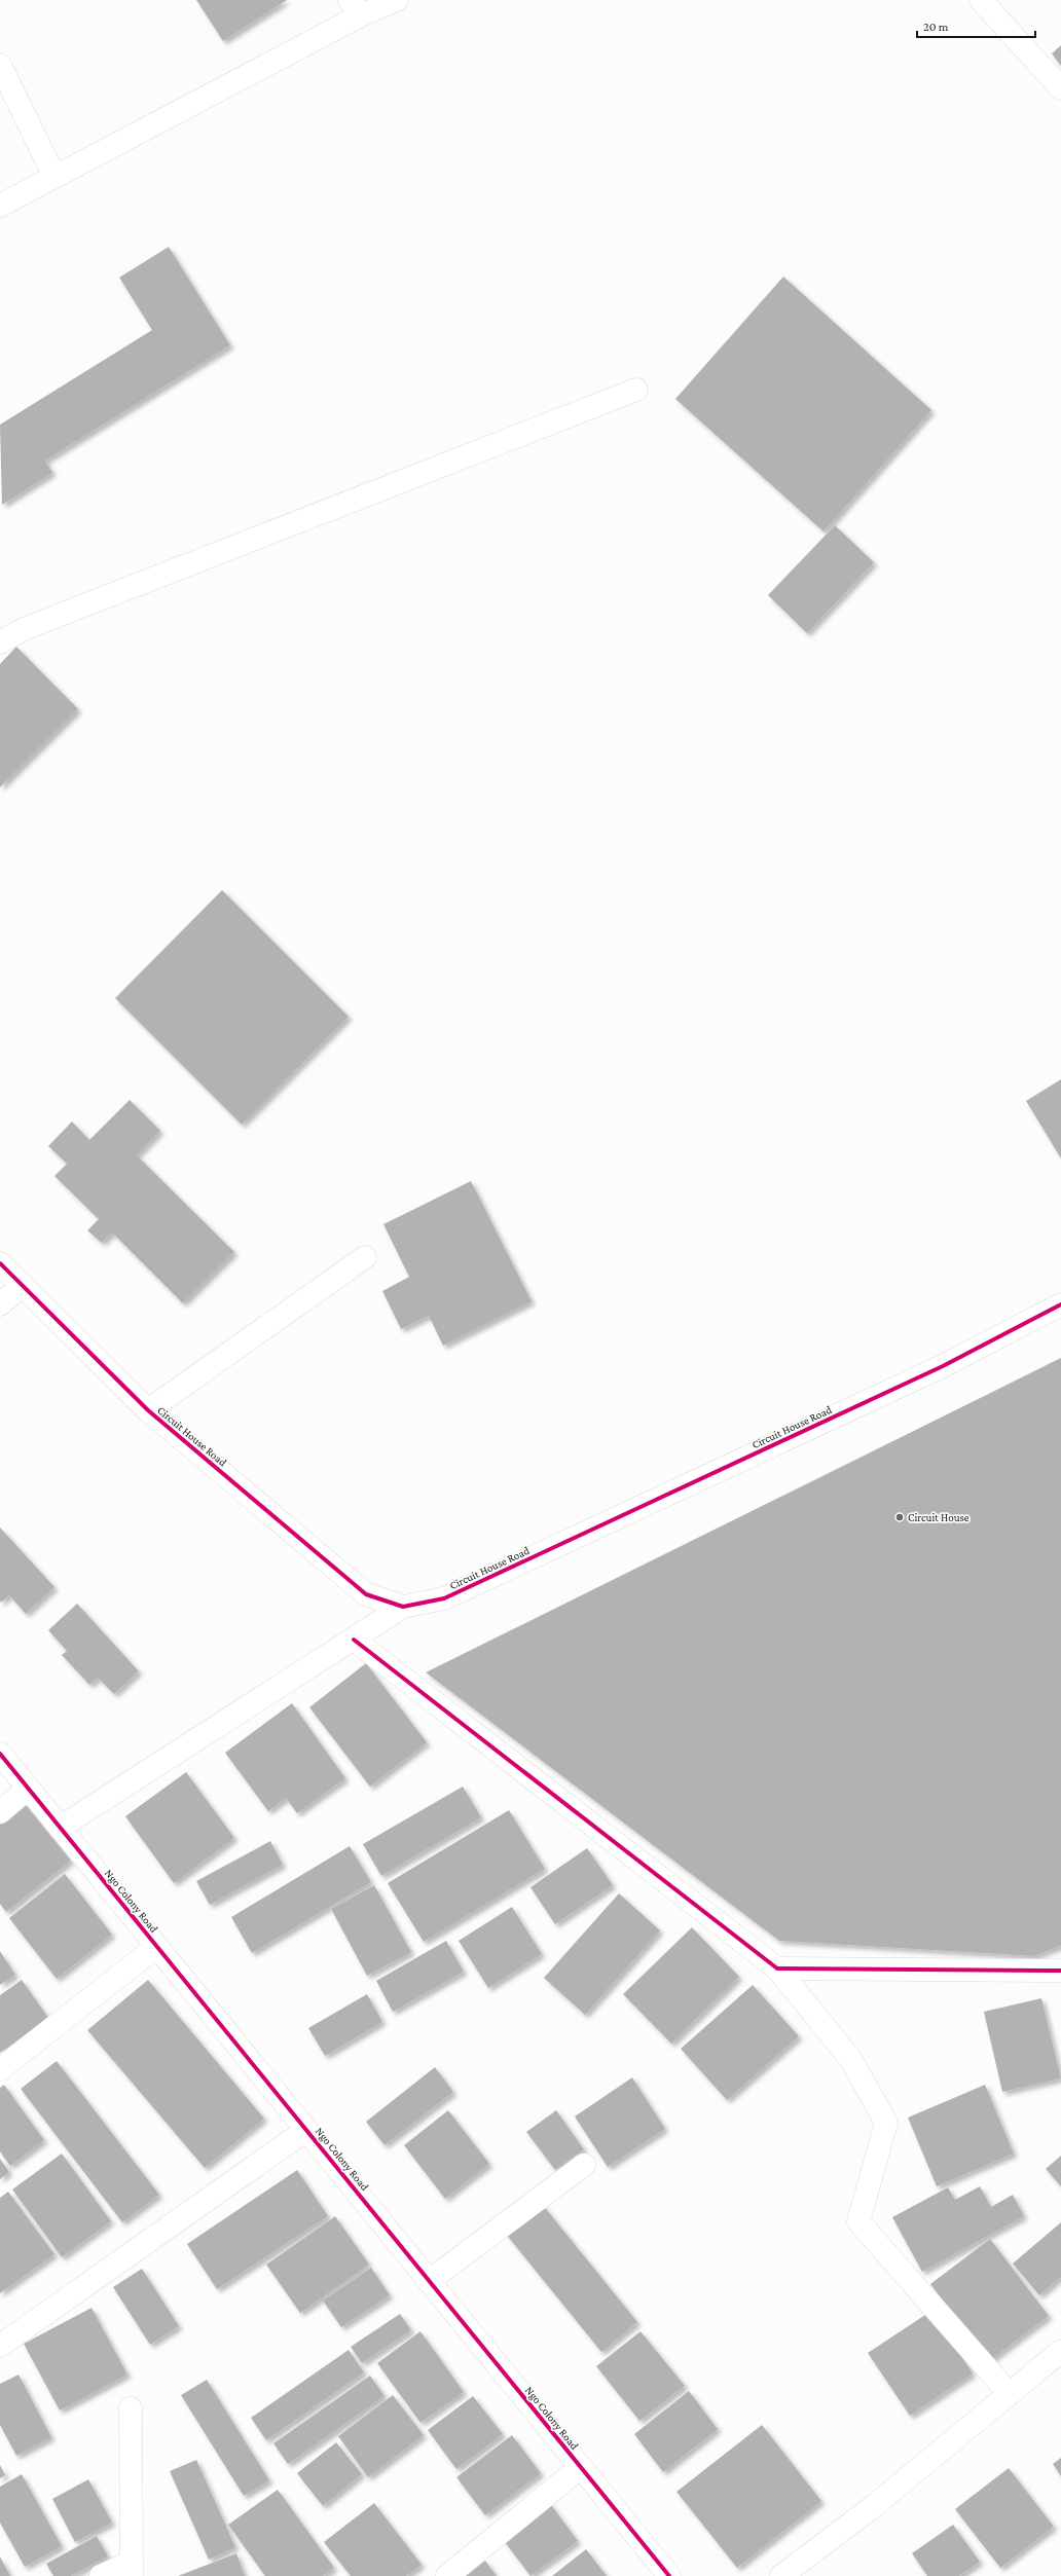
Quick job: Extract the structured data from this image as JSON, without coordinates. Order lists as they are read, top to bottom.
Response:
{
  "streets": {
    "street": ["Circuit House Road", "Ngo Colony Road"]
  },
  "places": ["Circuit House"],
  "scale_bar": "20 m"
}
